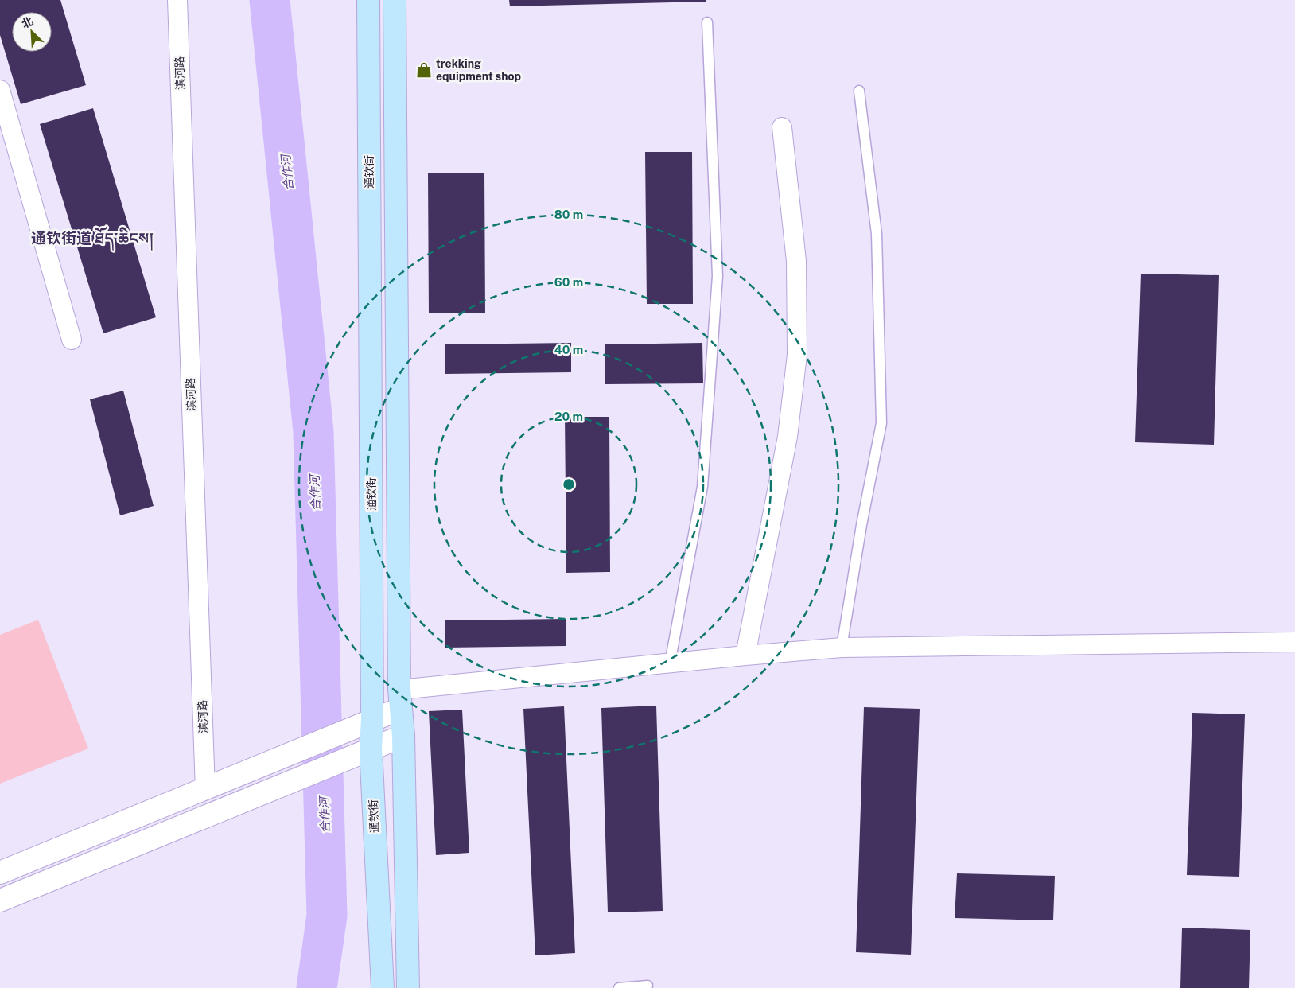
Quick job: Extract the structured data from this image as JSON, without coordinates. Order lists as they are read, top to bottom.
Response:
{
  "streets": {
    "main road": ["通钦街"],
    "street": ["滨河路"]
  },
  "districts": ["通钦街道 ཐོད་ཆིངས།"],
  "water": ["合作河"],
  "places": {
    "shop": ["trekking equipment shop"]
  },
  "north": "top left",
  "rings": [
    "80 m",
    "60 m",
    "40 m",
    "20 m"
  ]
}
